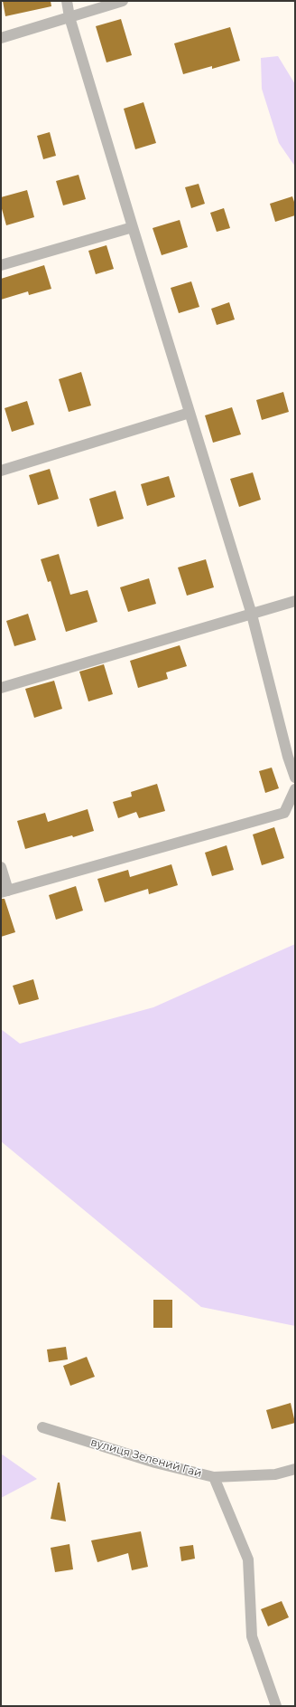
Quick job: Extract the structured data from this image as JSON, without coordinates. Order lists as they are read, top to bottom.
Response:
{
  "streets": {
    "street": ["вулиця Зелений Гай"]
  }
}
